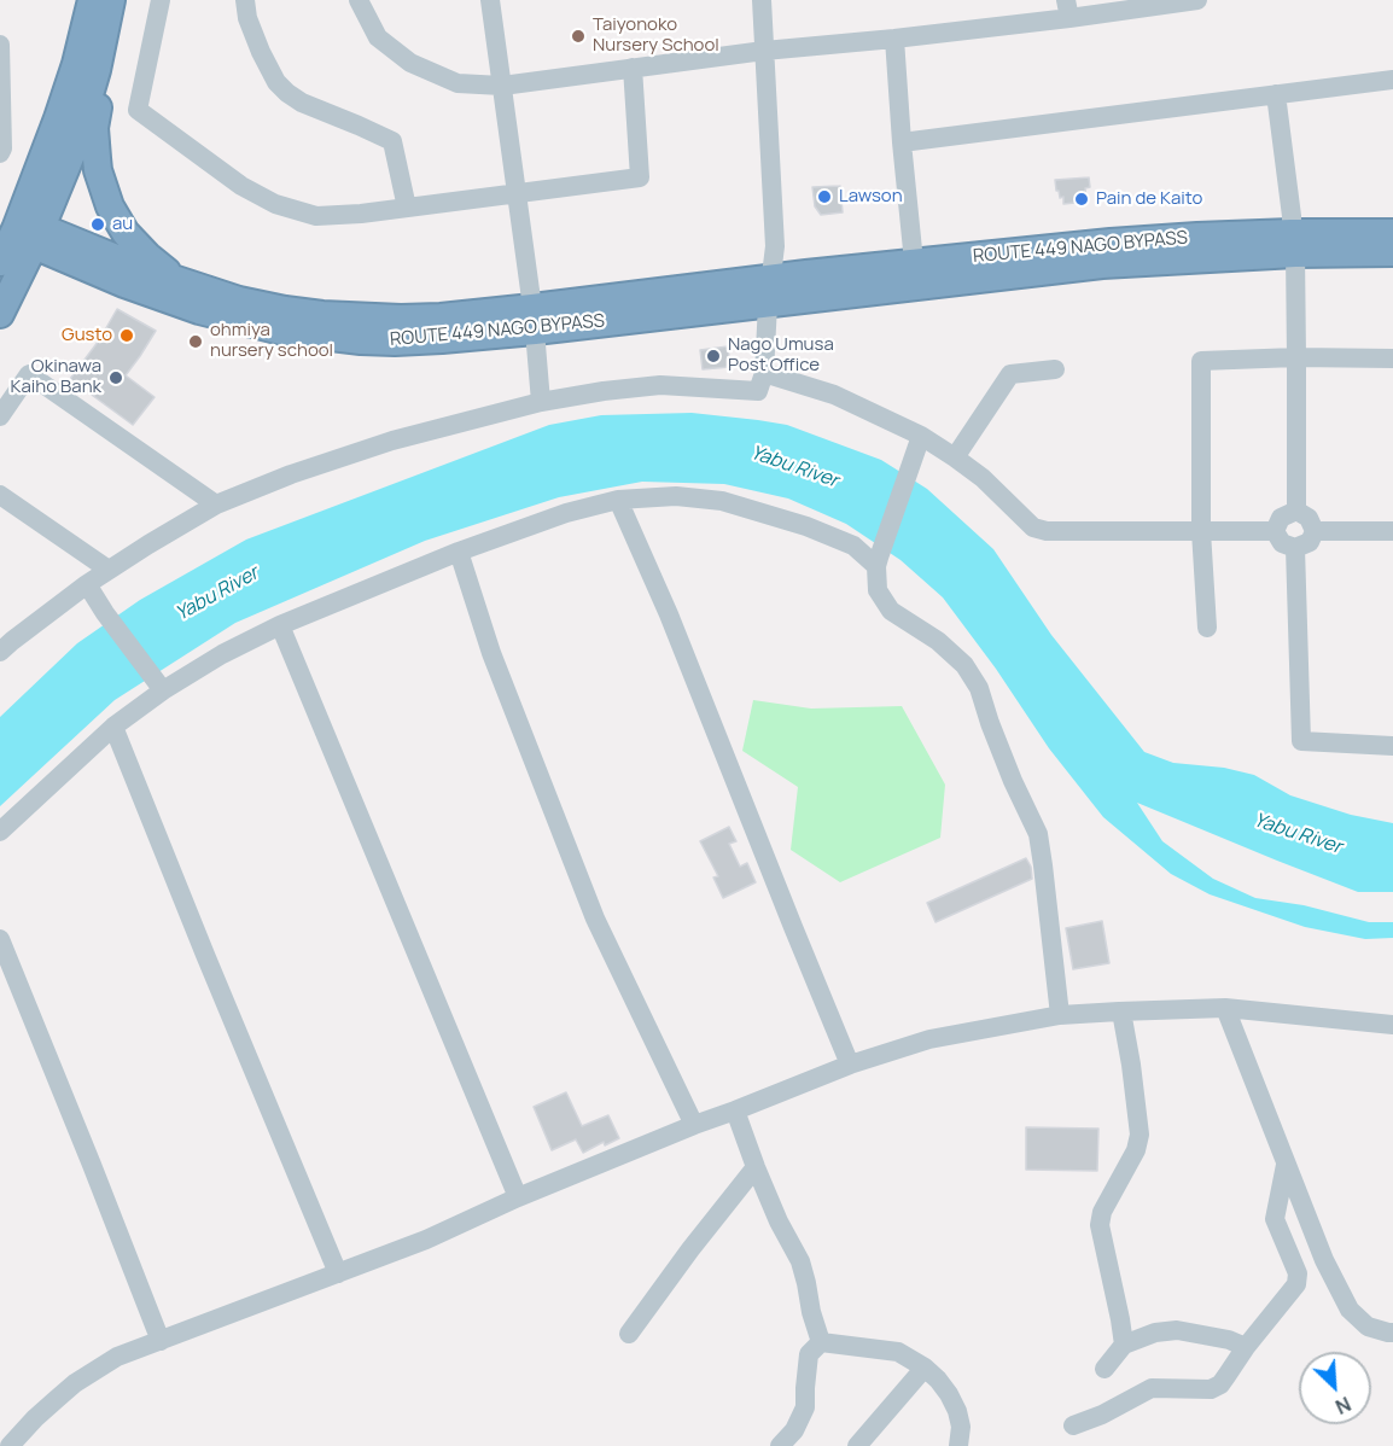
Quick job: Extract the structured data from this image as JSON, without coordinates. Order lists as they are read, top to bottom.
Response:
{
  "streets": {
    "highway": ["ROUTE 449 NAGO BYPASS"]
  },
  "water": ["Yabu River"],
  "places": [
    "Taiyonoko Nursery School",
    "Lawson",
    "Pain de Kaito",
    "au",
    "Gusto",
    "ohmiya nursery school",
    "Nago Umusa Post Office",
    "Okinawa Kaiho Bank"
  ],
  "north": "bottom right"
}
